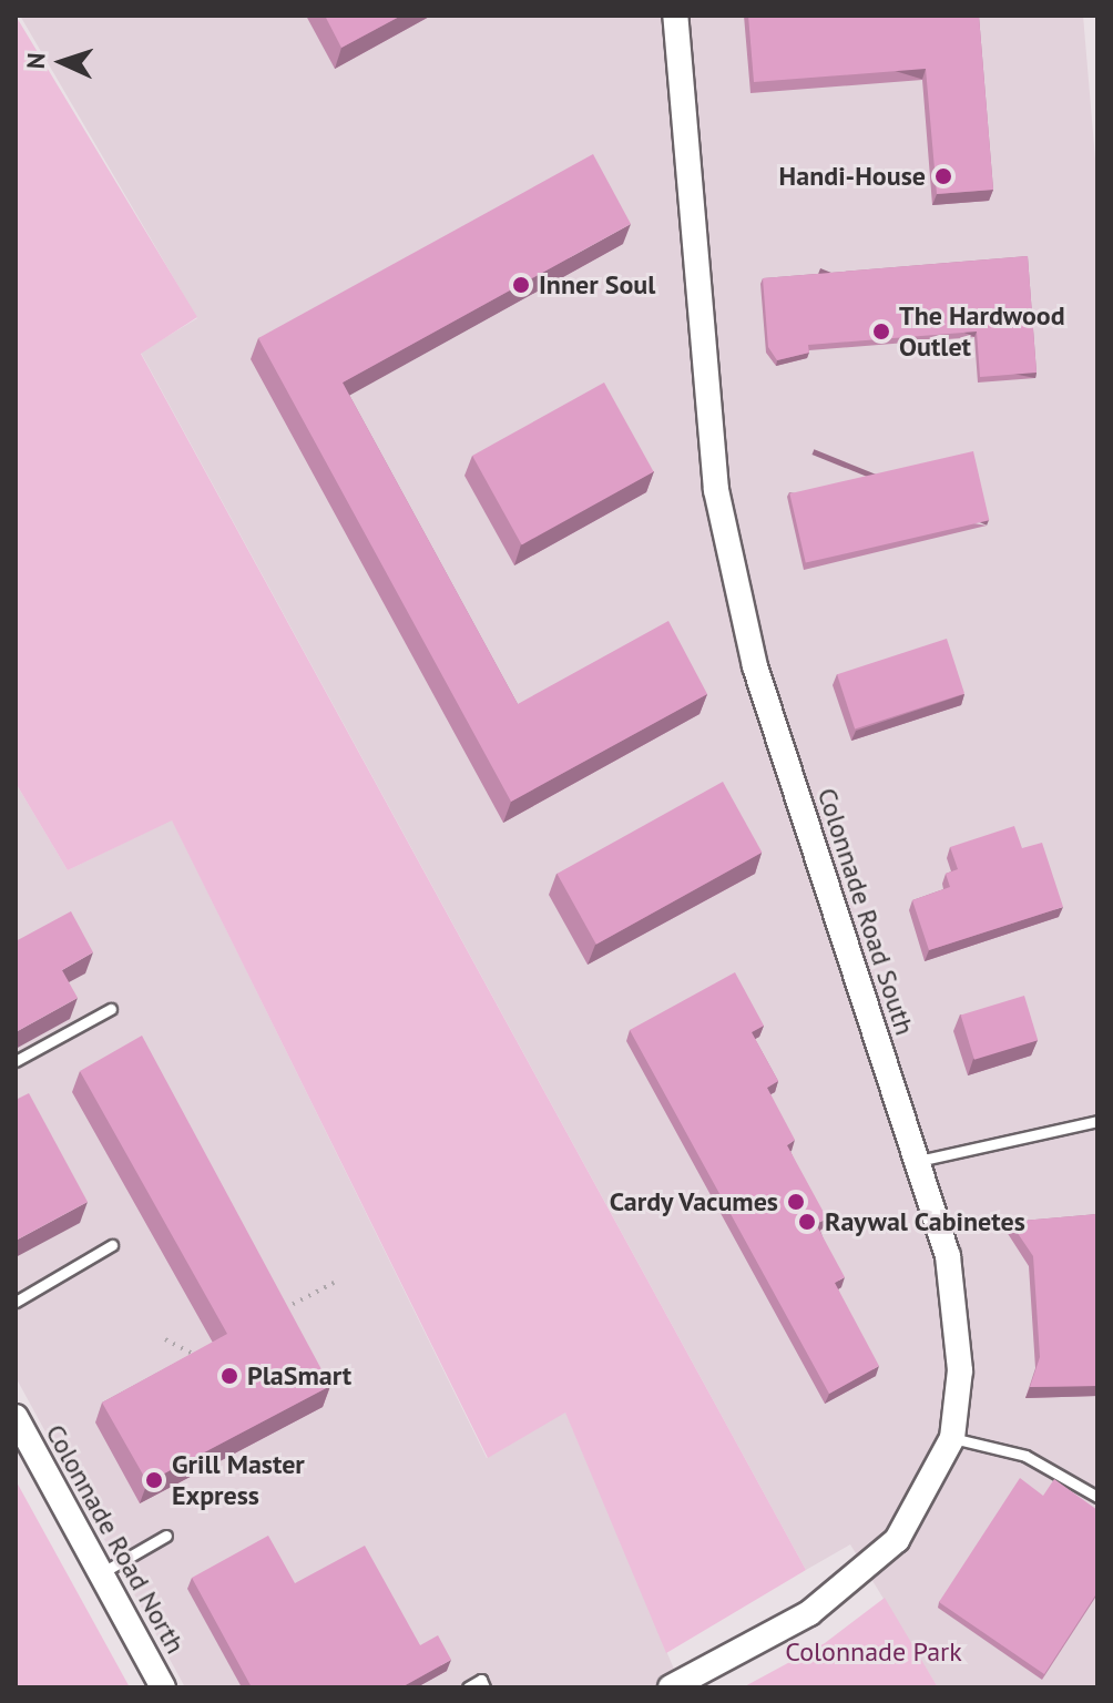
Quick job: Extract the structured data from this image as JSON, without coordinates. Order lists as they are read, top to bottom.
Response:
{
  "streets": {
    "street": ["Colonnade Road South", "Colonnade Road North"]
  },
  "parks": ["Colonnade Park"],
  "places": [
    "Handi-House",
    "Inner Soul",
    "The Hardwood Outlet",
    "Cardy Vacumes",
    "Raywal Cabinetes",
    "PlaSmart",
    "Grill Master Express"
  ],
  "north": "left"
}
